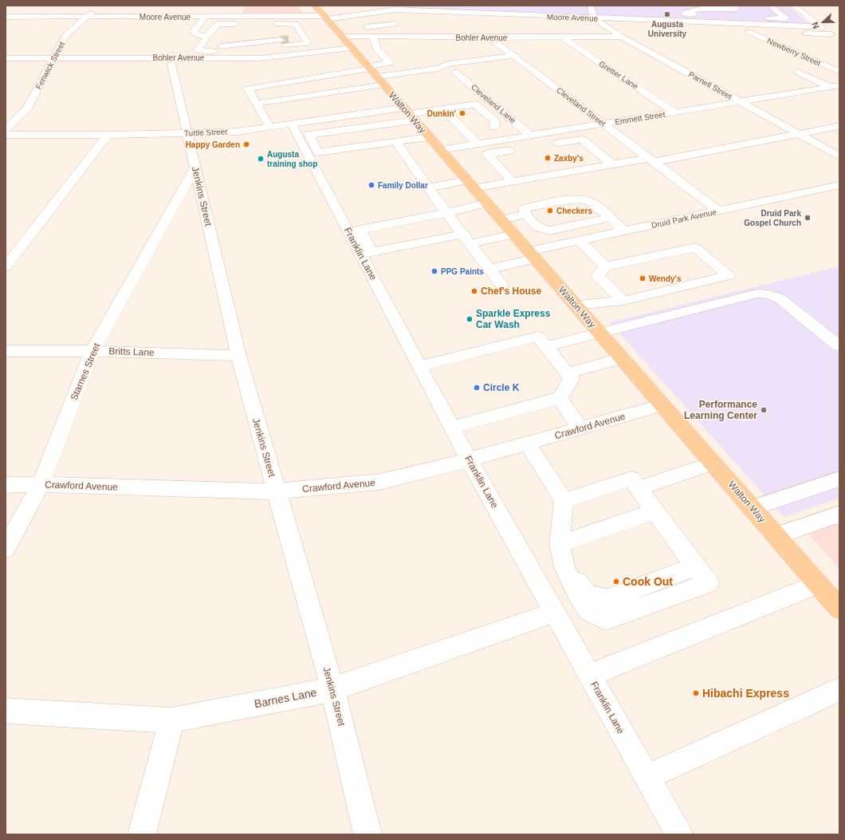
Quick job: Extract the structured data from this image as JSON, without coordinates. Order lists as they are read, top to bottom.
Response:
{
  "streets": {
    "main road": ["Walton Way"],
    "street": [
      "Moore Avenue",
      "Bohler Avenue",
      "Newberry Street",
      "Fenwick Street",
      "Gretter Lane",
      "Parnell Street",
      "Cleveland Lane",
      "Cleveland Street",
      "Emmett Street",
      "Tuttle Street",
      "Jenkins Street",
      "Druid Park Avenue",
      "Franklin Lane",
      "Britts Lane",
      "Starnes Street",
      "Crawford Avenue",
      "Barnes Lane"
    ]
  },
  "crossings": [
    ["Moore Avenue", "Fenwick Street"],
    ["Moore Avenue", "Parnell Street"],
    ["Moore Avenue", "Walton Way"],
    ["Bohler Avenue", "Fenwick Street"],
    ["Bohler Avenue", "Gretter Lane"],
    ["Bohler Avenue", "Parnell Street"],
    ["Bohler Avenue", "Cleveland Street"],
    ["Bohler Avenue", "Walton Way"],
    ["Bohler Avenue", "Jenkins Street"],
    ["Gretter Lane", "Emmett Street"],
    ["Parnell Street", "Emmett Street"],
    ["Cleveland Lane", "Emmett Street"],
    ["Cleveland Street", "Emmett Street"],
    ["Cleveland Street", "Druid Park Avenue"],
    ["Walton Way", "Emmett Street"],
    ["Walton Way", "Tuttle Street"],
    ["Walton Way", "Druid Park Avenue"],
    ["Walton Way", "Crawford Avenue"],
    ["Tuttle Street", "Jenkins Street"],
    ["Tuttle Street", "Franklin Lane"],
    ["Jenkins Street", "Britts Lane"],
    ["Jenkins Street", "Starnes Street"],
    ["Jenkins Street", "Crawford Avenue"],
    ["Jenkins Street", "Barnes Lane"],
    ["Franklin Lane", "Crawford Avenue"],
    ["Franklin Lane", "Barnes Lane"],
    ["Britts Lane", "Starnes Street"],
    ["Starnes Street", "Crawford Avenue"]
  ],
  "places": [
    "Augusta University",
    "Dunkin'",
    "Happy Garden",
    "Zaxby's",
    "Augusta training shop",
    "Family Dollar",
    "Checkers",
    "Druid Park Gospel Church",
    "PPG Paints",
    "Wendy's",
    "Chef's House",
    "Sparkle Express Car Wash",
    "Circle K",
    "Performance Learning Center",
    "Cook Out",
    "Hibachi Express"
  ],
  "north": "left"
}
